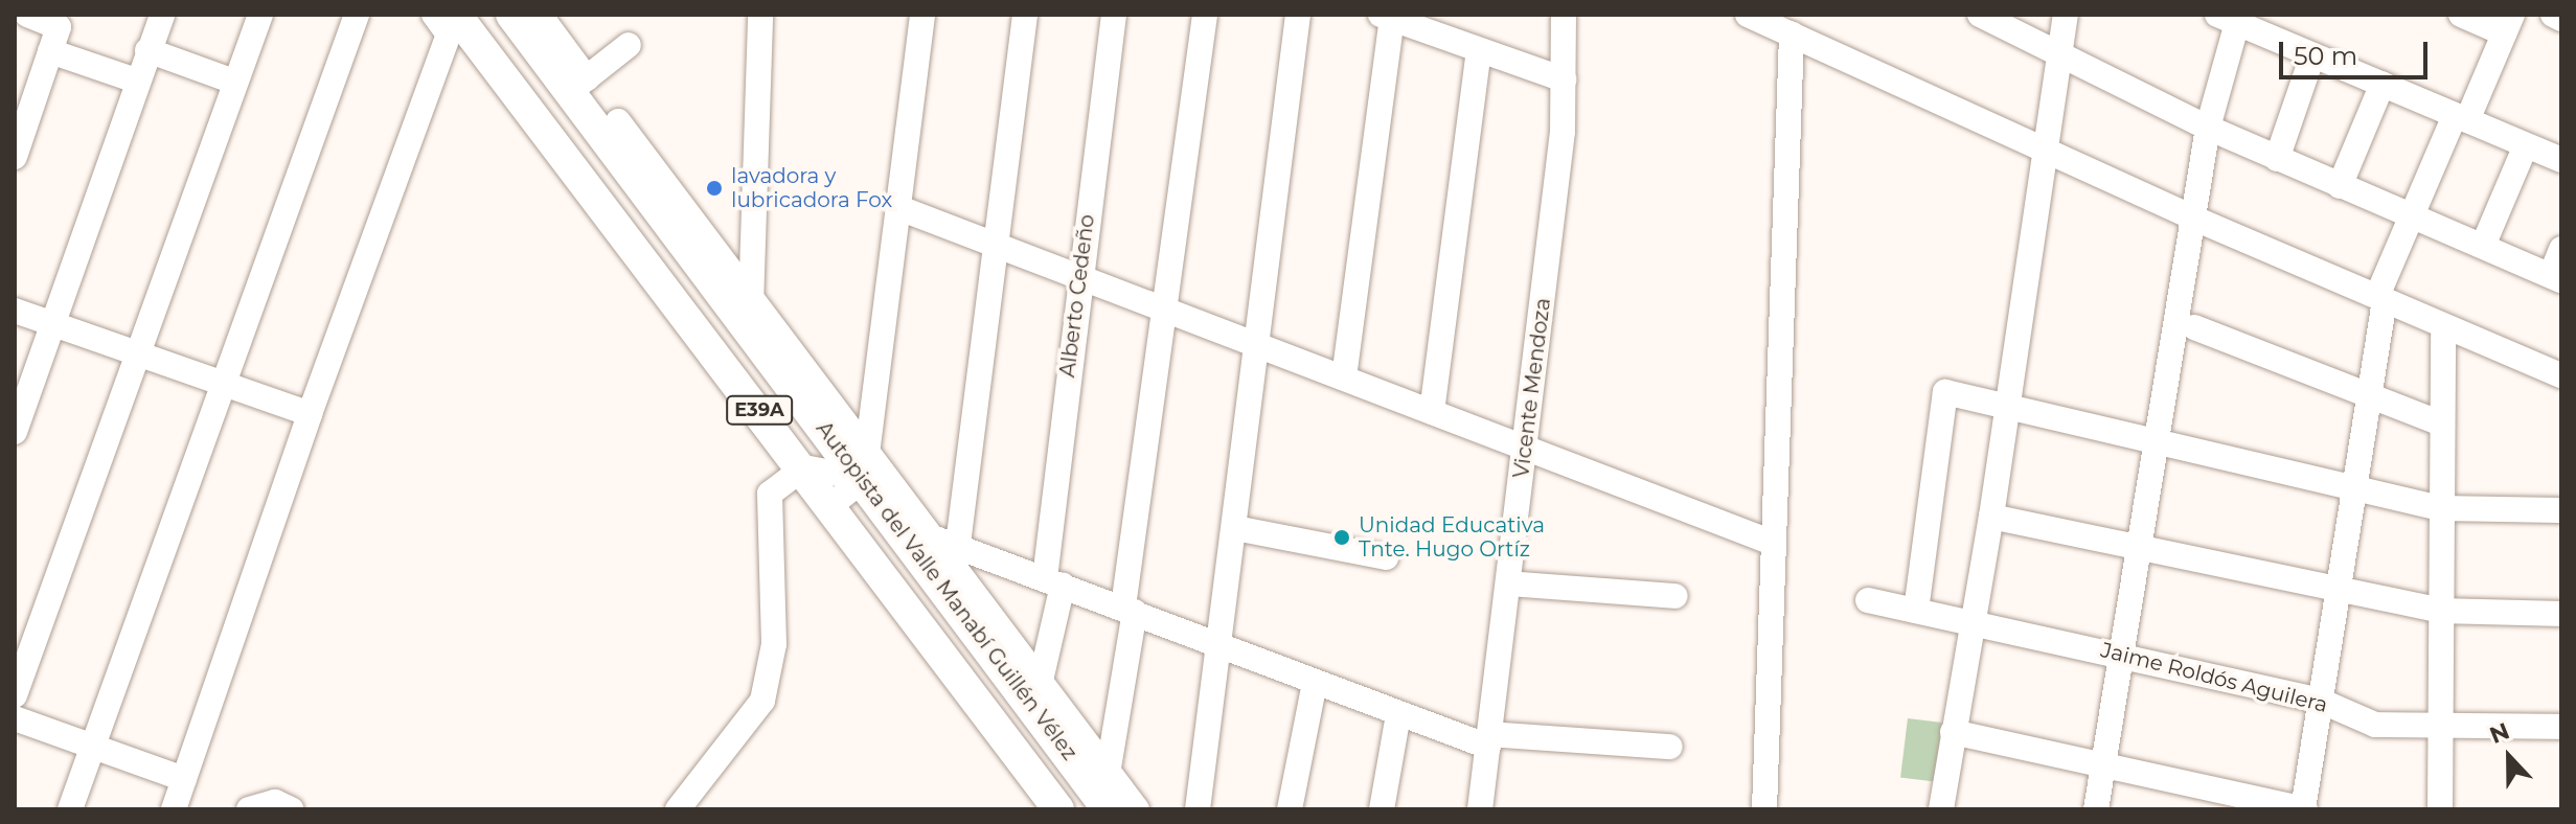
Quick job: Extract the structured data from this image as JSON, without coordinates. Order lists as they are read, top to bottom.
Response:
{
  "streets": {
    "main road": ["E39A", "Autopista del Valle Manabí Guillén Vélez"],
    "street": ["Alberto Cedeño", "Vicente Mendoza", "Jaime Roldós Aguilera"]
  },
  "crossings": [
    ["Alberto Cedeño", "Autopista del Valle Manabí Guillén Vélez"]
  ],
  "places": ["lavadora y lubricadora Fox", "Unidad Educativa Tnte. Hugo Ortíz"],
  "scale_bar": "50 m",
  "north": "top"
}
